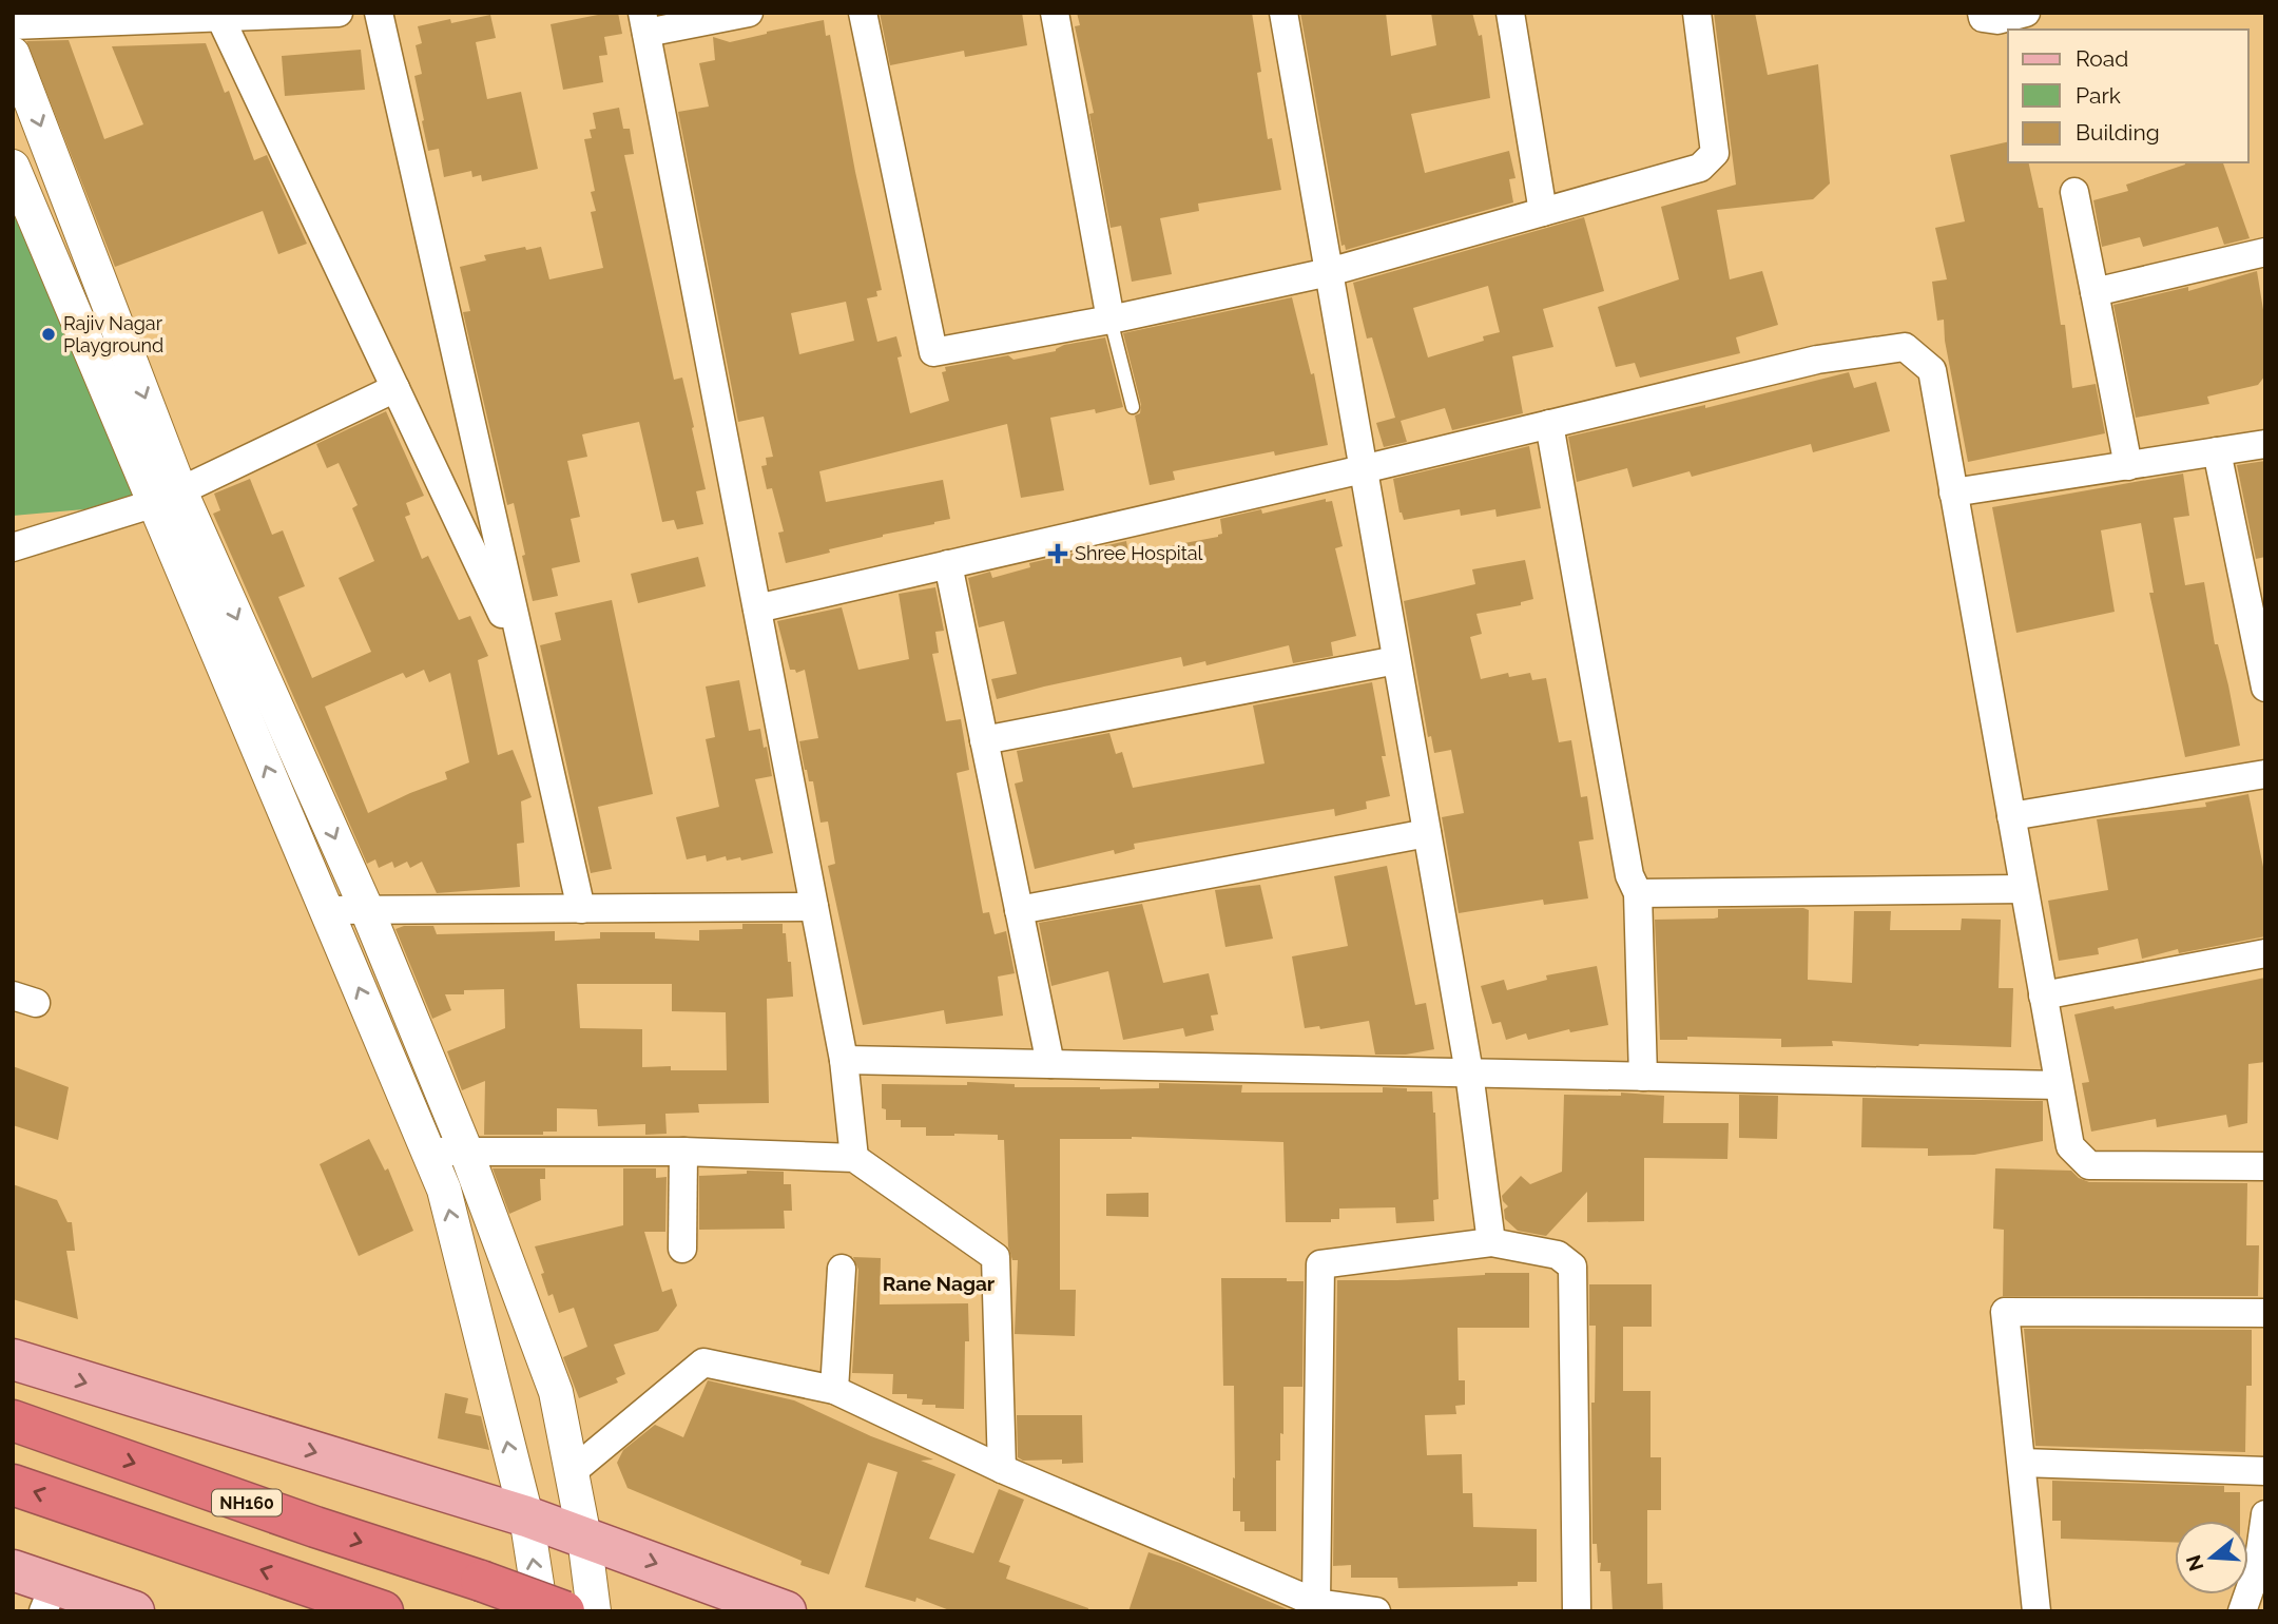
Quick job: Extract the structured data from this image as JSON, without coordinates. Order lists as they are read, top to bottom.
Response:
{
  "streets": {
    "highway": ["NH160"]
  },
  "districts": ["Rane Nagar"],
  "places": {
    "other": ["Rajiv Nagar Playground"],
    "health": ["Shree Hospital"]
  },
  "legend": ["Road", "Park", "Building"],
  "north": "left"
}
